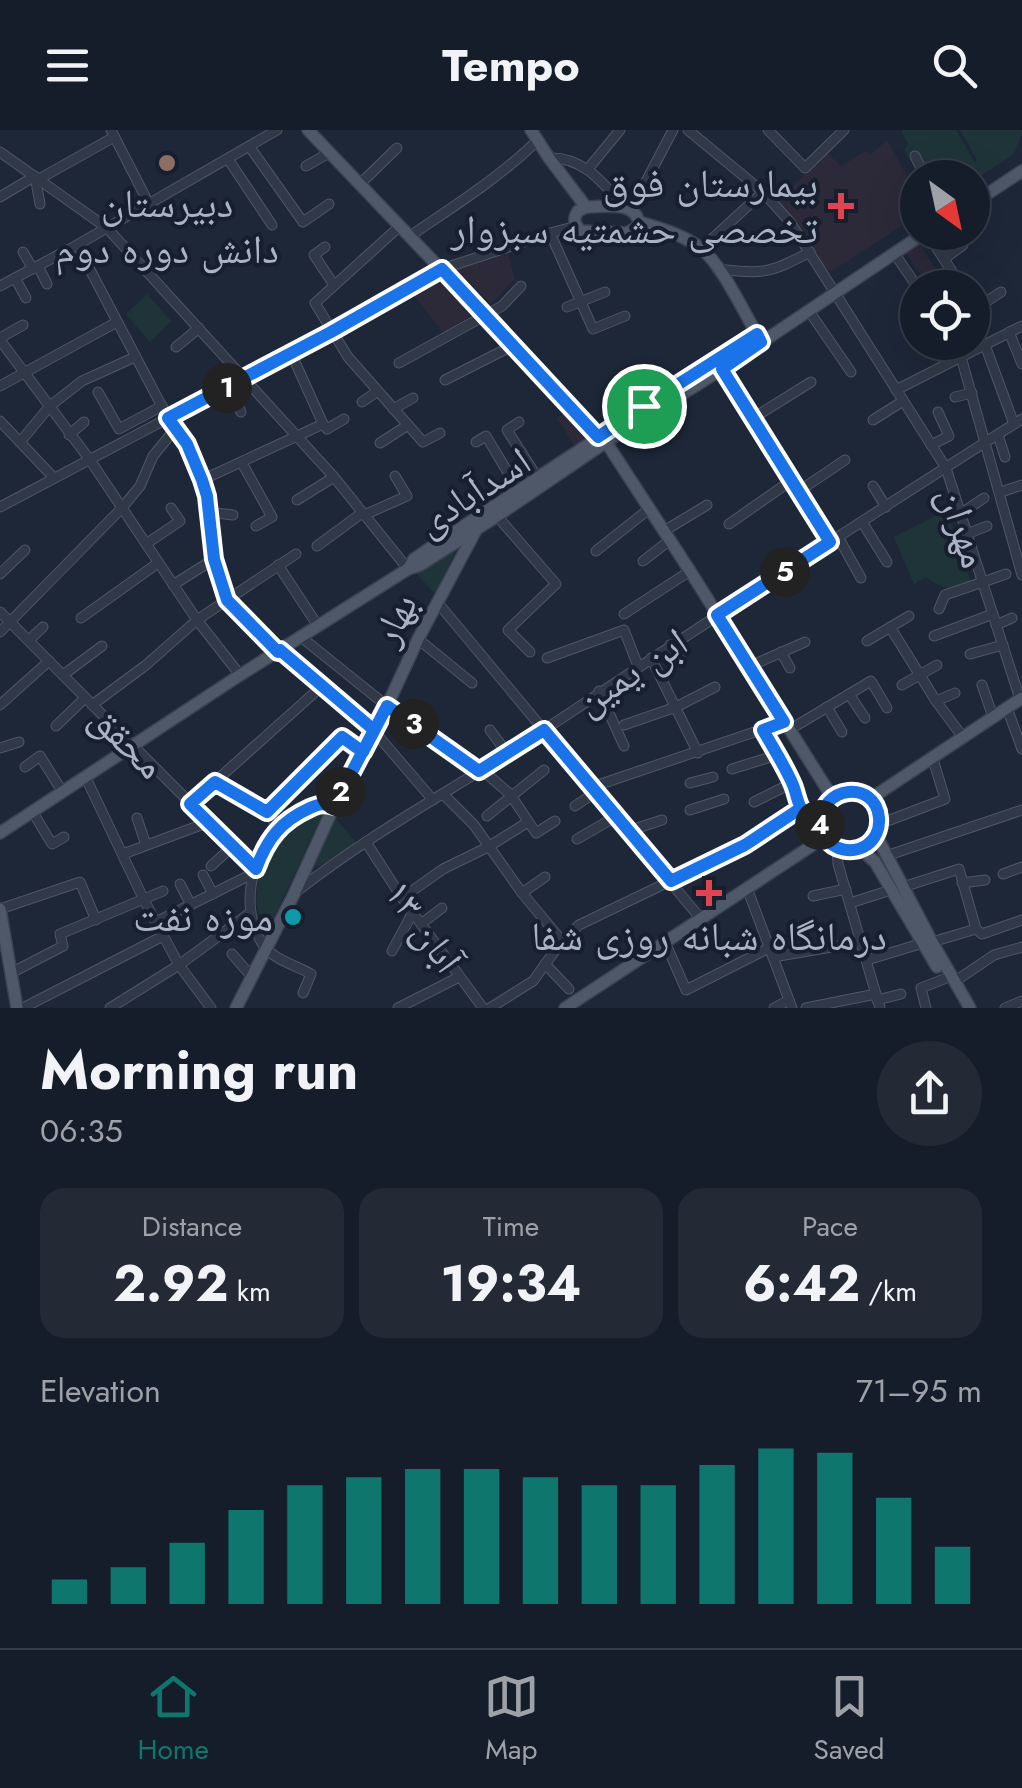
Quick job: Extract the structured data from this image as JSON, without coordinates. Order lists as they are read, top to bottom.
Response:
{
  "streets": {
    "main road": ["اسدآبادی", "بهار"],
    "street": [
      "مهران",
      "ابن یمین",
      "محقق",
      "۱۳ آبان"
    ]
  },
  "crossings": [
    ["اسدآبادی", "مهران"],
    ["اسدآبادی", "بهار"],
    ["مهران", "ابن یمین"],
    ["بهار", "ابن یمین"],
    ["ابن یمین", "۱۳ آبان"]
  ],
  "places": {
    "other": ["دبیرستان دانش دوره دوم", "موزه نفت"],
    "health": ["بیمارستان فوق تخصصی حشمتیه سبزوار", "درمانگاه شبانه روزی شفا"]
  },
  "north": "bottom right",
  "page": {
    "header": "Tempo",
    "pins": [
      "1",
      "5",
      "3",
      "2",
      "4"
    ],
    "heading": ["Morning run", "06:35"],
    "stats": [
      ["Distance", "2.92 km"],
      ["Time", "19:34"],
      ["Pace", "6:42 /km"]
    ],
    "chart": ["Elevation", "71–95 m"],
    "tabs": ["Home", "Map", "Saved"]
  }
}
